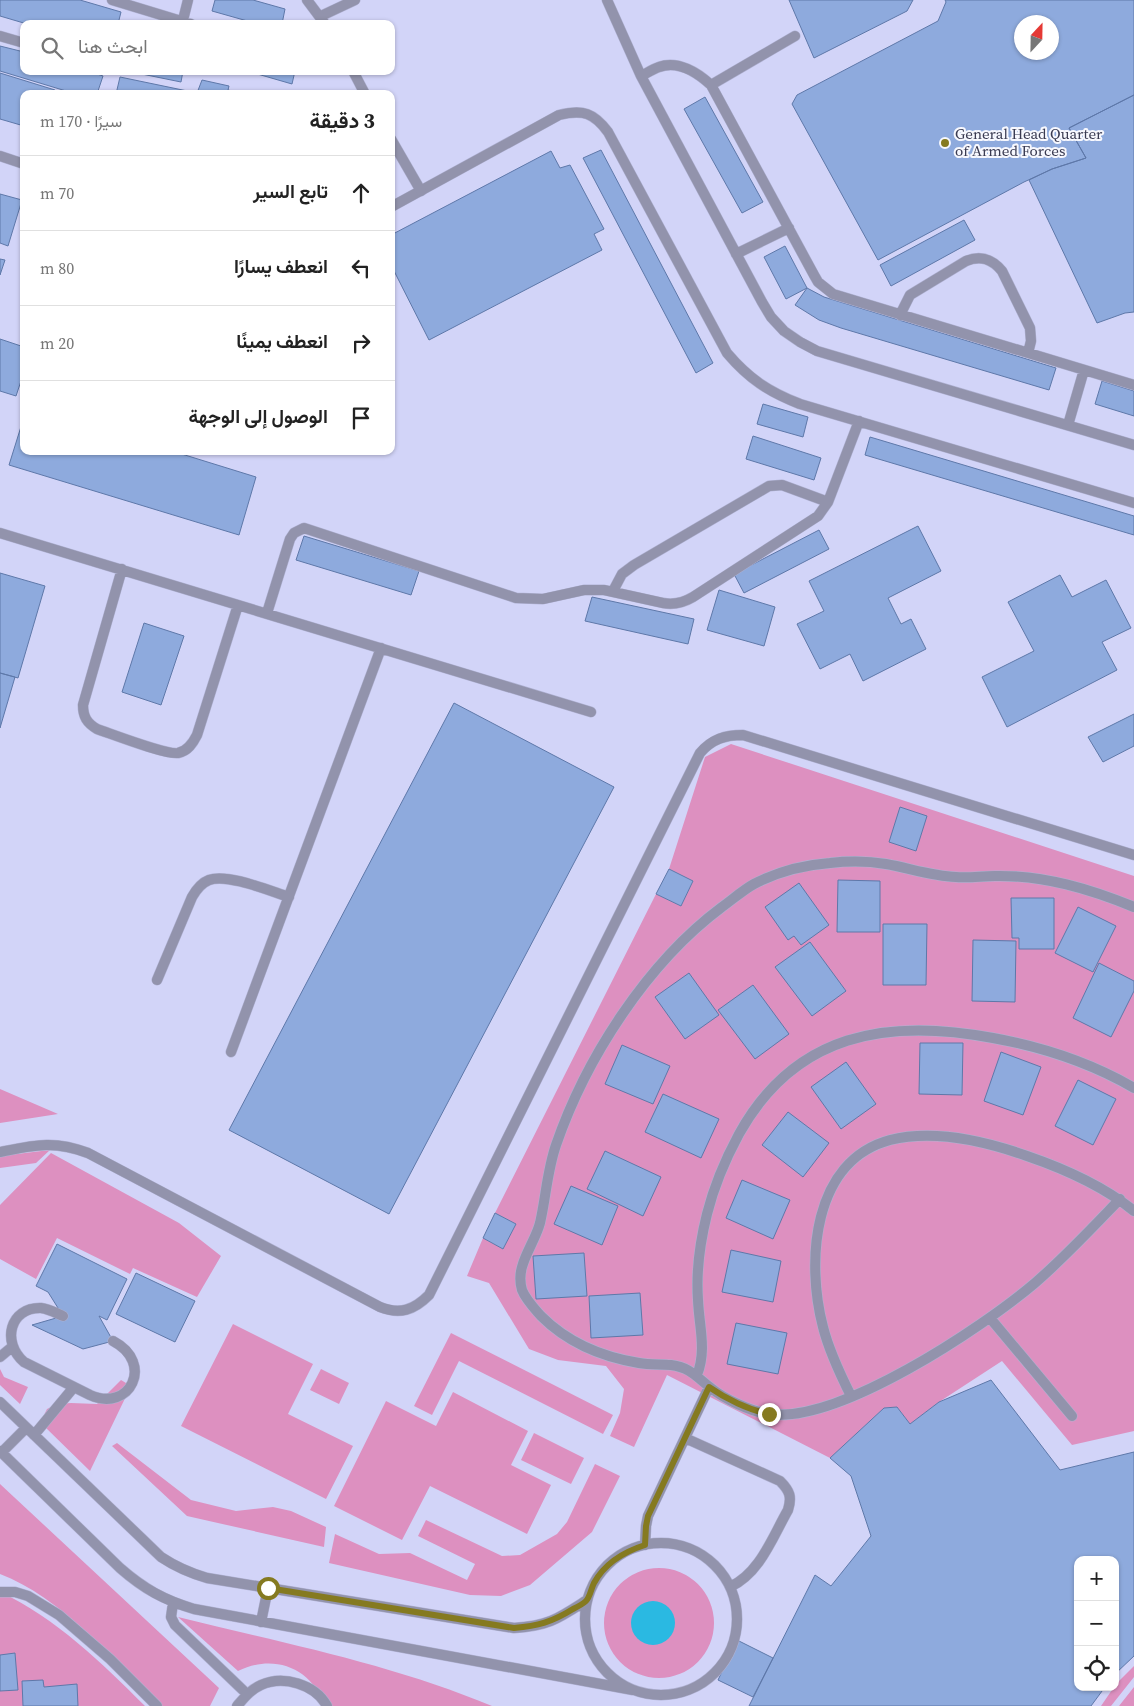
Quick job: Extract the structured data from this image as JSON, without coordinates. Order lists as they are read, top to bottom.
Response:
{
  "places": ["General Head Quarter of Armed Forces"],
  "north": "top",
  "page": {
    "search": "ابحث هنا",
    "heading": ["3 دقيقة", "سيرًا · 170 m"],
    "list": [
      ["تابع السير", "70 m"],
      ["انعطف يسارًا", "80 m"],
      ["انعطف يمينًا", "20 m"],
      "الوصول إلى الوجهة"
    ],
    "map_buttons": ["+", "−"]
  }
}
